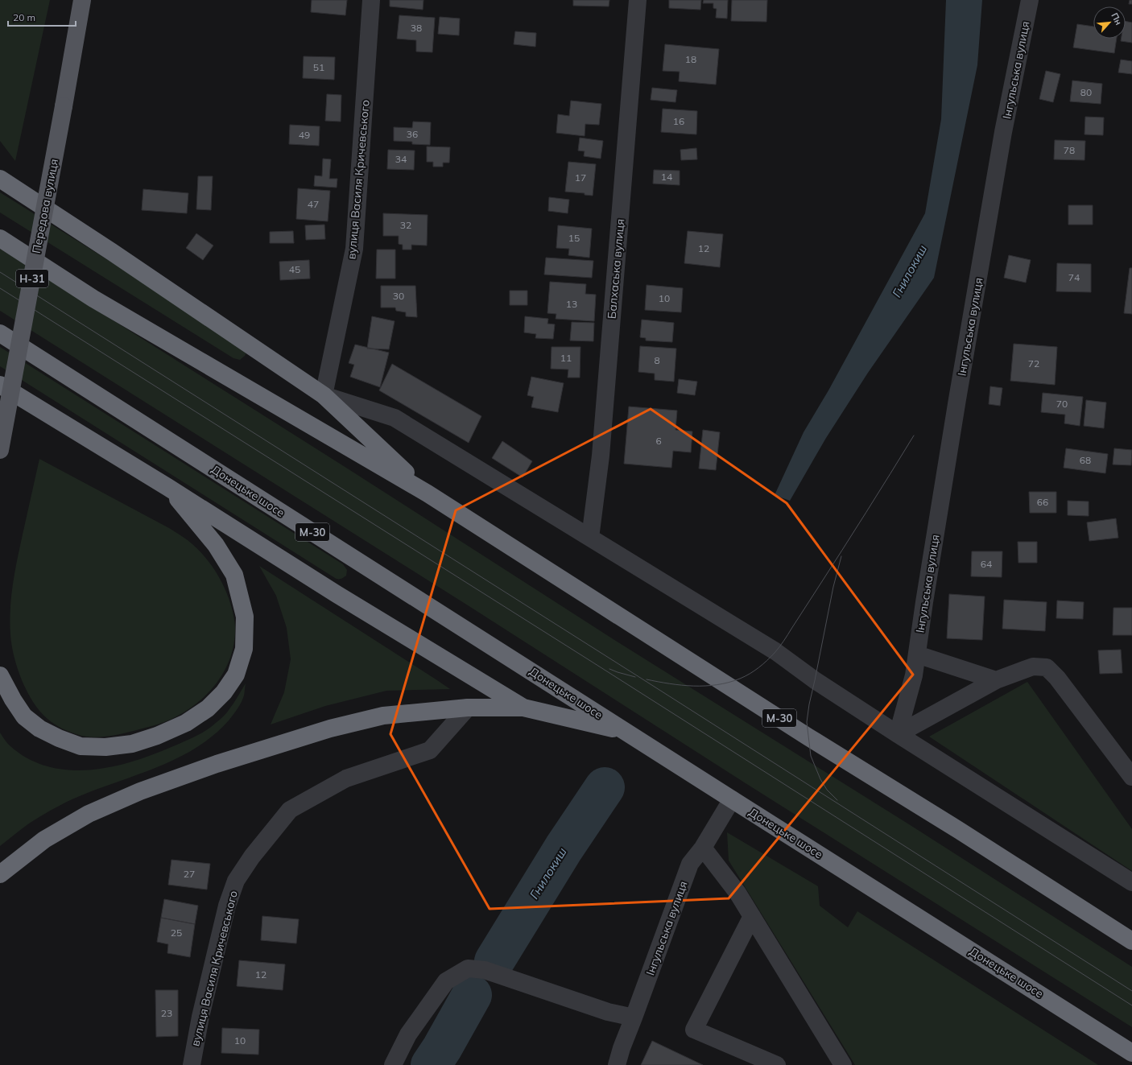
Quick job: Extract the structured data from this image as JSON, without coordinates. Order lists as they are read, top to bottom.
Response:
{
  "streets": {
    "highway": ["Донецьке шосе", "М-30"],
    "main road": ["Передова вулиця", "Н-31"],
    "street": ["Інгульська вулиця", "вулиця Василя Кричевського", "Балхаська вулиця"]
  },
  "crossings": [
    ["Інгульська вулиця", "Донецьке шосе"]
  ],
  "water": ["Гнилокиш"],
  "house_numbers": [
    "38",
    "18",
    "51",
    "80",
    "16",
    "36",
    "49",
    "78",
    "34",
    "14",
    "17",
    "47",
    "32",
    "15",
    "12",
    "45",
    "74",
    "30",
    "10",
    "13",
    "11",
    "8",
    "72",
    "70",
    "6",
    "68",
    "66",
    "64",
    "27",
    "25",
    "12",
    "23",
    "10"
  ],
  "scale_bar": "20 m",
  "north": "top right"
}
